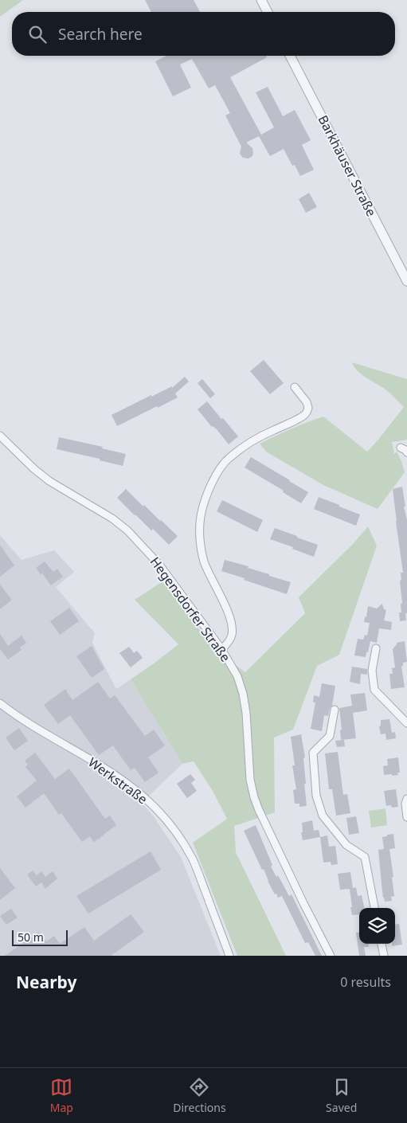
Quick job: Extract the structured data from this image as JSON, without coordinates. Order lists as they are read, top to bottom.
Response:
{
  "streets": {
    "street": ["Barkhäuser Straße", "Hegensdorfer Straße", "Werkstraße"]
  },
  "scale_bar": "50 m",
  "page": {
    "search": "Search here",
    "scale": "50 m",
    "heading": ["Nearby", "0 results"],
    "nav": ["Map", "Directions", "Saved"]
  }
}
